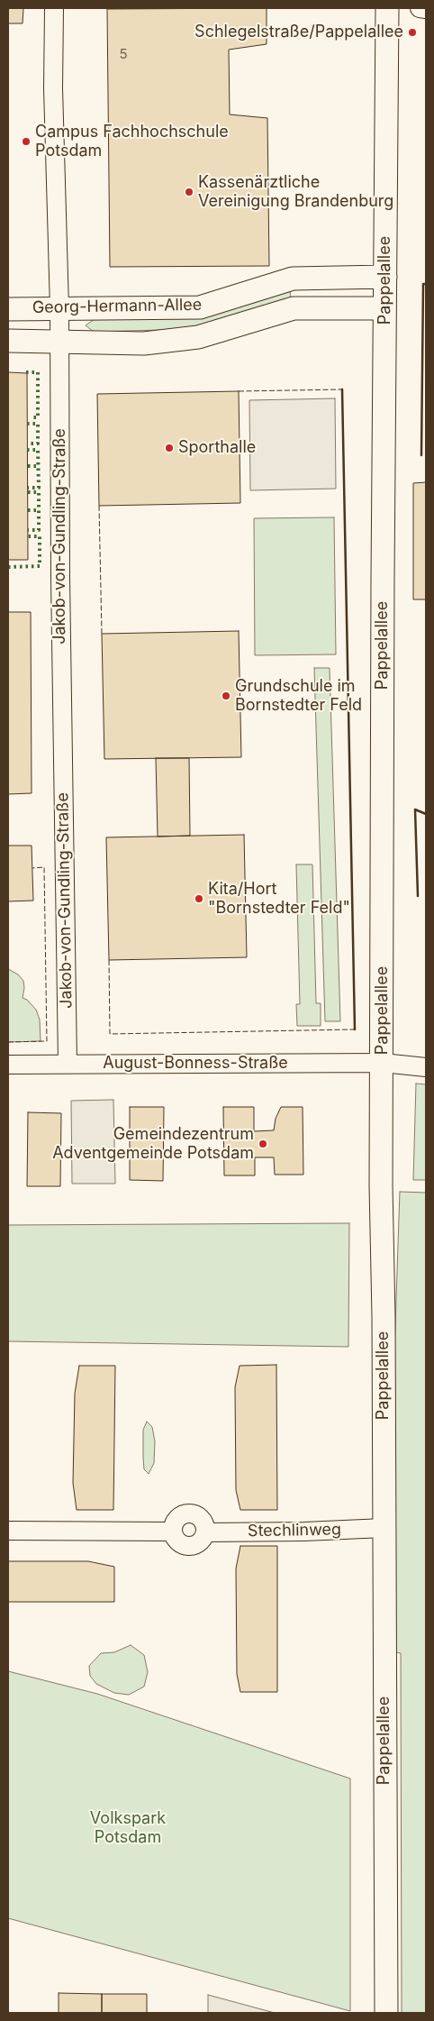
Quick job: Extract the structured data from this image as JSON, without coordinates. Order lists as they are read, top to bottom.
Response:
{
  "streets": {
    "street": [
      "Pappelallee",
      "Georg-Hermann-Allee",
      "Jakob-von-Gundling-Straße",
      "August-Bonness-Straße",
      "Stechlinweg"
    ]
  },
  "crossings": [
    ["Pappelallee", "Georg-Hermann-Allee"],
    ["Pappelallee", "August-Bonness-Straße"],
    ["Pappelallee", "Stechlinweg"],
    ["Georg-Hermann-Allee", "Jakob-von-Gundling-Straße"],
    ["Jakob-von-Gundling-Straße", "August-Bonness-Straße"]
  ],
  "parks": ["Volkspark Potsdam"],
  "places": [
    "Schlegelstraße/Pappelallee",
    "Campus Fachhochschule Potsdam",
    "Kassenärztliche Vereinigung Brandenburg",
    "Sporthalle",
    "Grundschule im Bornstedter Feld",
    "Kita/Hort \"Bornstedter Feld\"",
    "Gemeindezentrum Adventgemeinde Potsdam"
  ],
  "house_numbers": ["5"]
}
